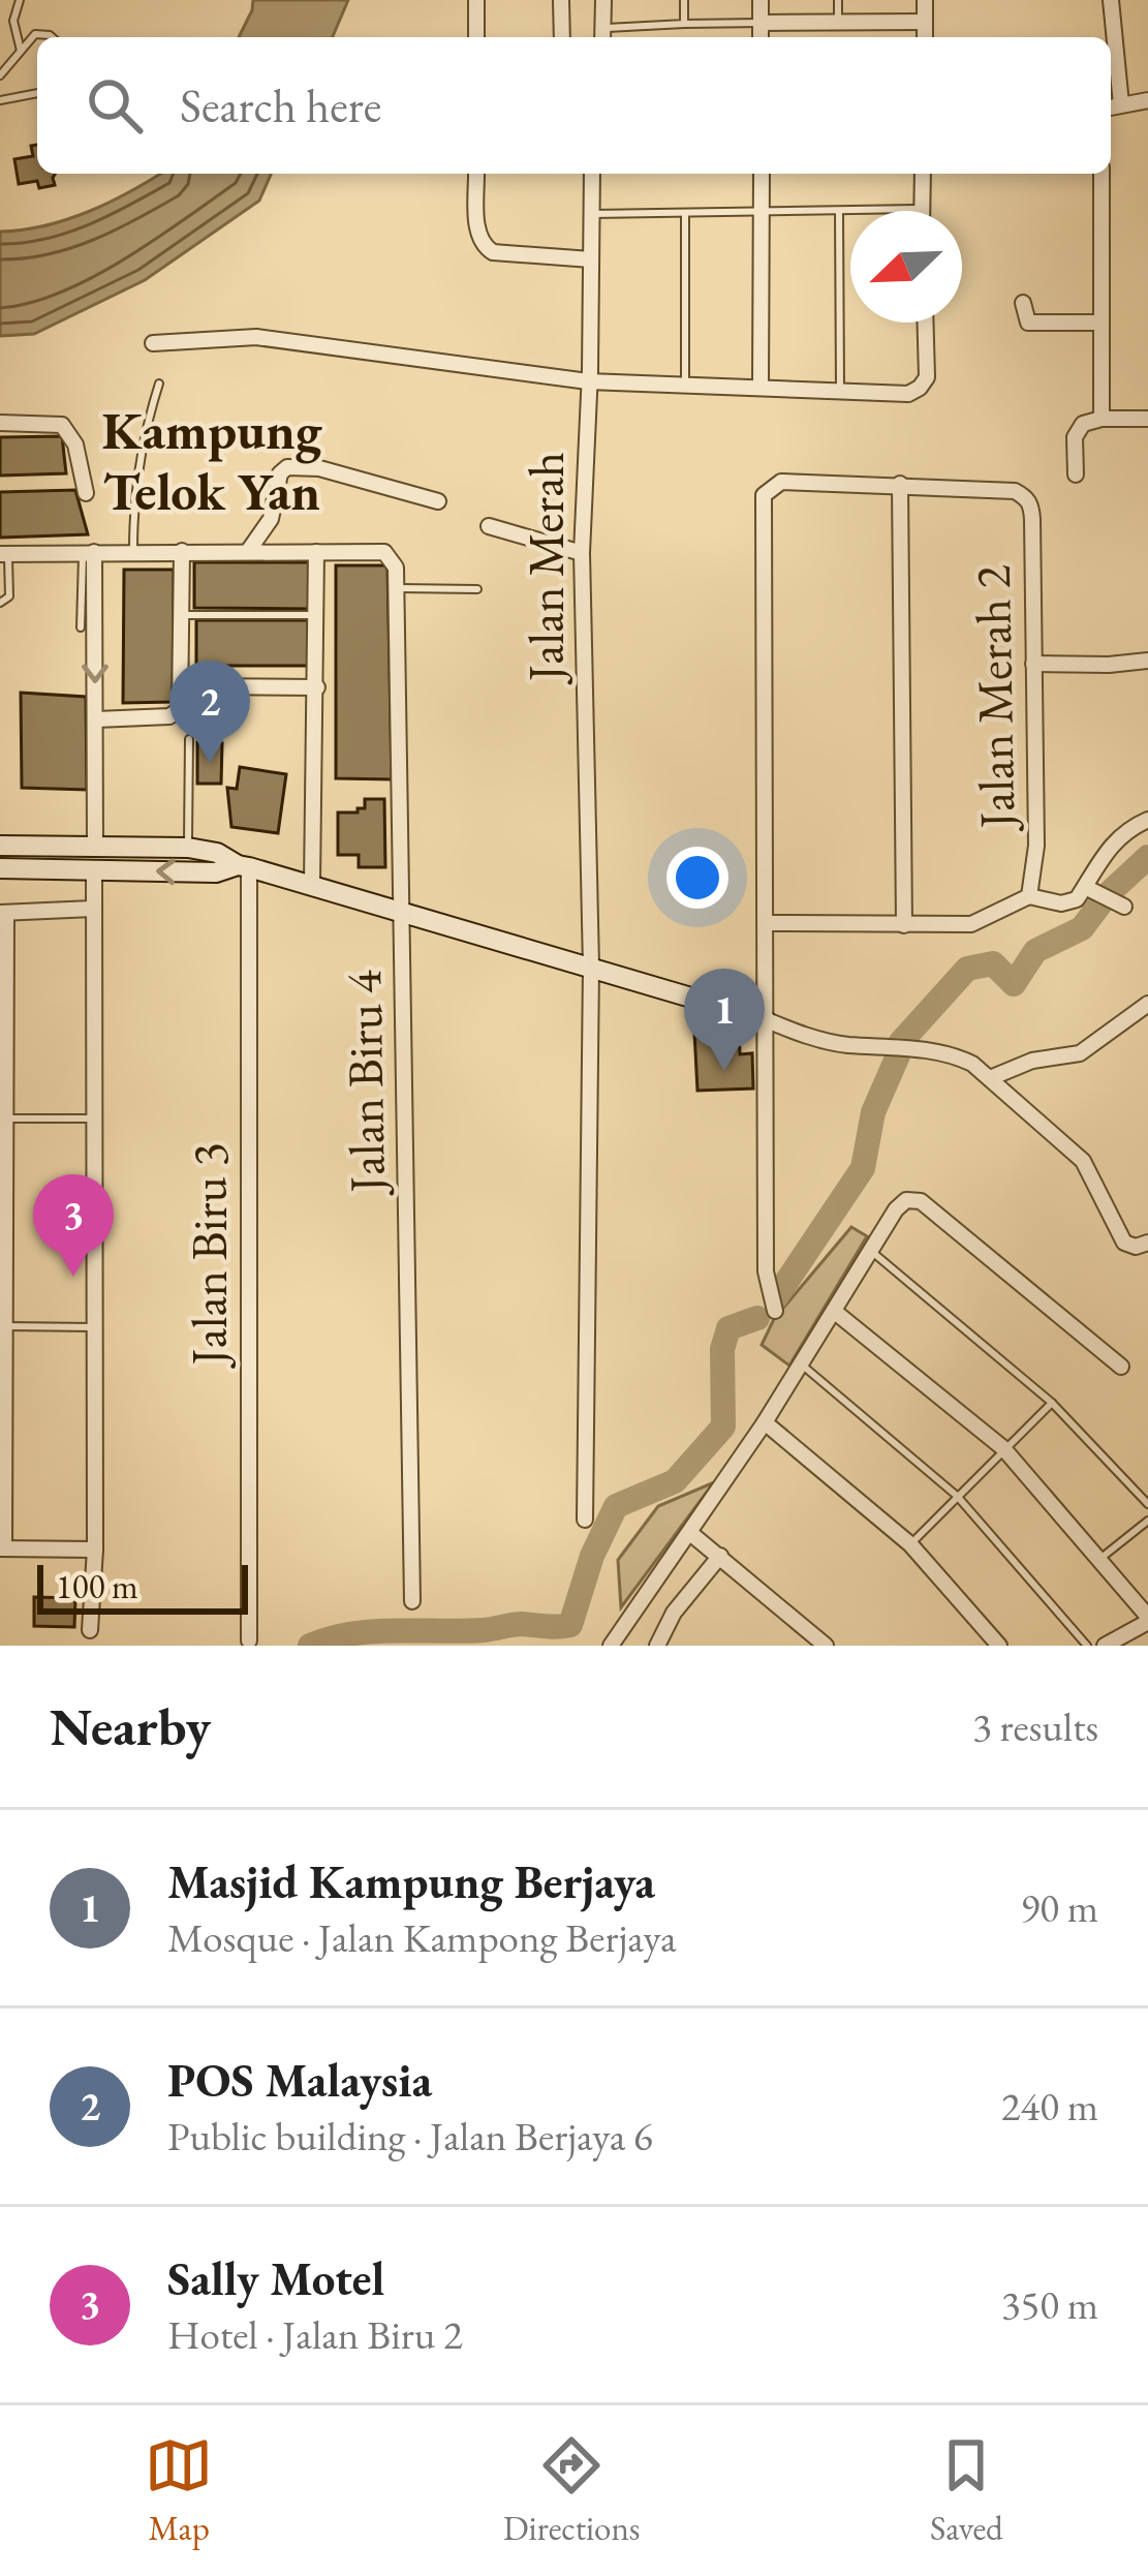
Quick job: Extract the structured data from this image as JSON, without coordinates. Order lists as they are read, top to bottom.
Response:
{
  "streets": {
    "street": [
      "Jalan Merah",
      "Jalan Merah 2",
      "Jalan Biru 4",
      "Jalan Biru 3"
    ]
  },
  "districts": ["Kampung Telok Yan"],
  "scale_bar": "100 m",
  "north": "bottom left",
  "page": {
    "search": "Search here",
    "pins": ["2", "1", "3"],
    "scale": "100 m",
    "heading": ["Nearby", "3 results"],
    "list": [
      {
        "mark": "1",
        "name": "Masjid Kampung Berjaya",
        "note": "Mosque · Jalan Kampong Berjaya",
        "value": "90 m"
      },
      {
        "mark": "2",
        "name": "POS Malaysia",
        "note": "Public building · Jalan Berjaya 6",
        "value": "240 m"
      },
      {
        "mark": "3",
        "name": "Sally Motel",
        "note": "Hotel · Jalan Biru 2",
        "value": "350 m"
      }
    ],
    "nav": ["Map", "Directions", "Saved"]
  }
}
